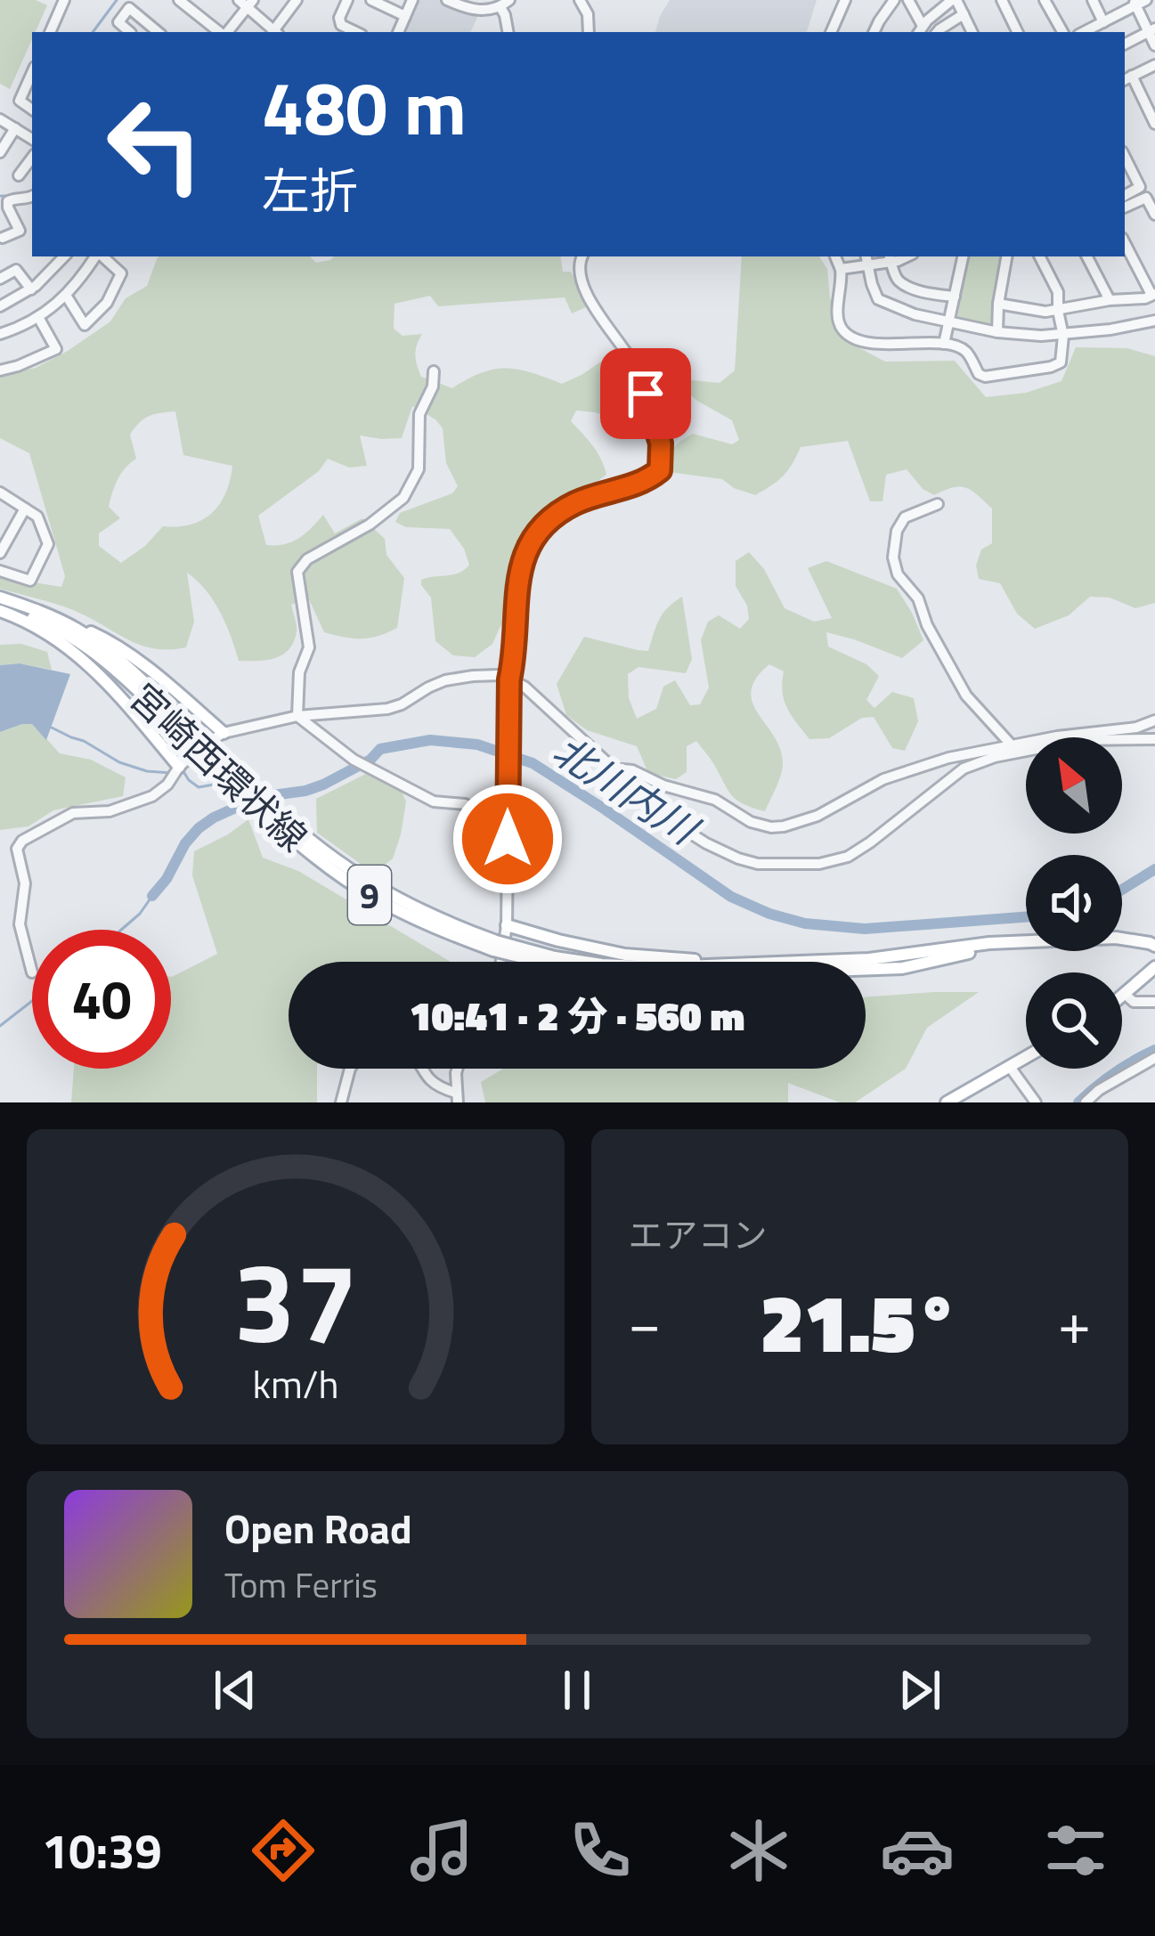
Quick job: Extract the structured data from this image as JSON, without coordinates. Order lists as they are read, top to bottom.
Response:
{
  "streets": {
    "main road": ["宮崎西環状線", "9"]
  },
  "water": ["北川内川"],
  "north": "top left",
  "page": {
    "turn": ["480 m", "左折"],
    "limit": "40",
    "trip": "10:41 · 2 分 · 560 m",
    "tile": "エアコン",
    "heat": ["−", "21.5°", "+"],
    "song": ["Open Road", "Tom Ferris"],
    "tabs": "10:39",
    "gauge": ["37", "km/h"]
  }
}
